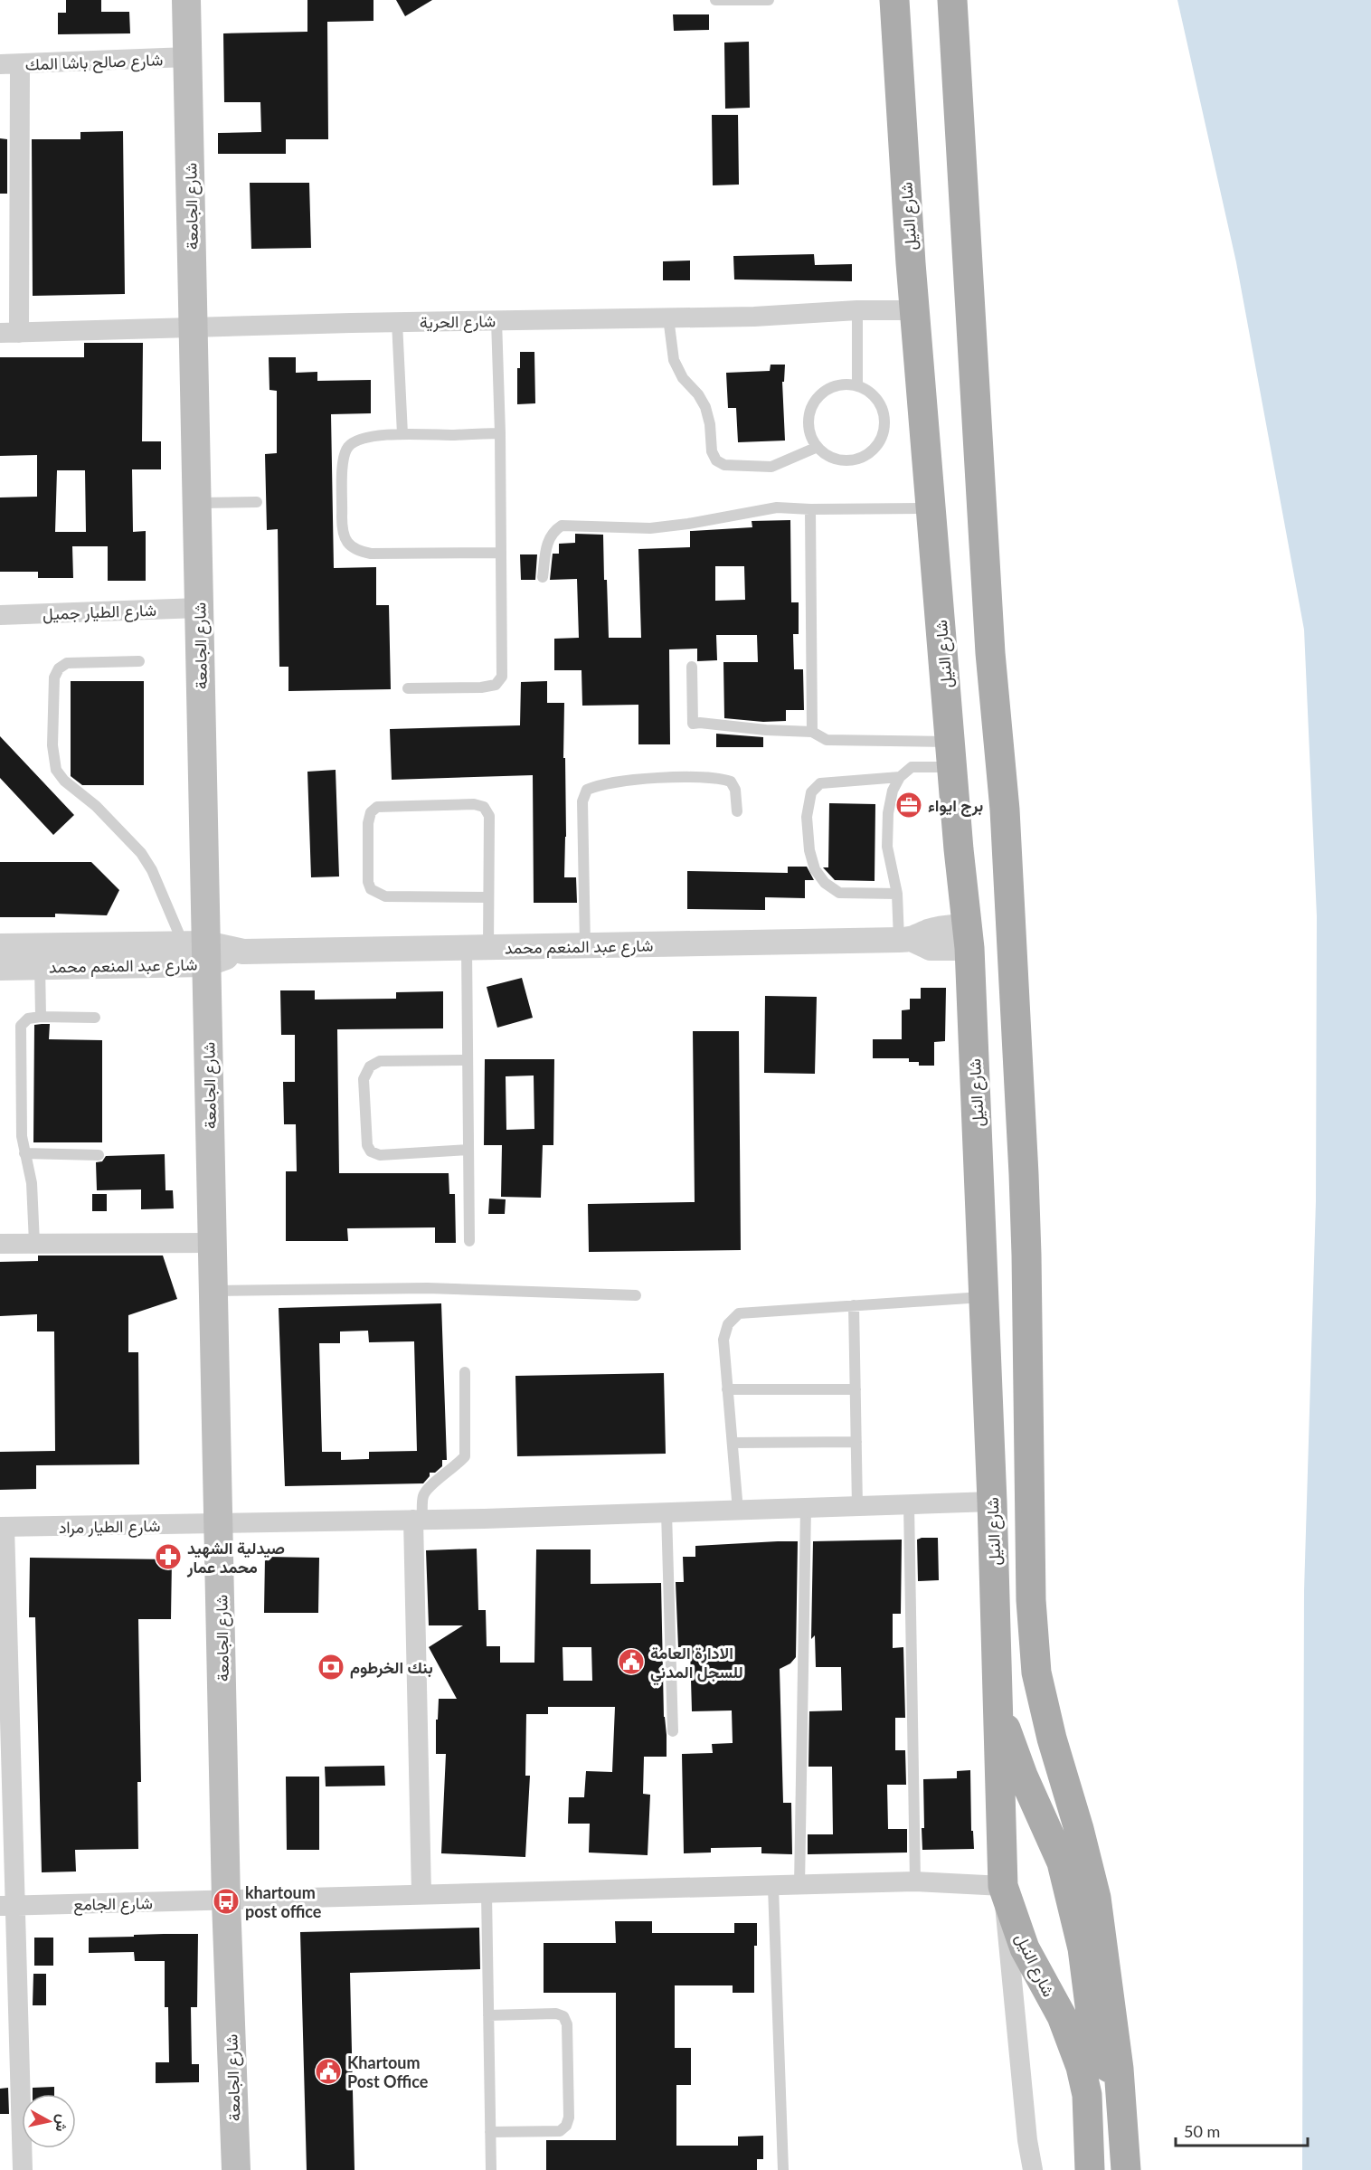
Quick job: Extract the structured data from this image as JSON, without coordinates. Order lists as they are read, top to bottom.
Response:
{
  "streets": {
    "main road": ["شارع الجامعة", "شارع النيل"],
    "street": [
      "شارع صالح باشا المك",
      "شارع الحرية",
      "شارع الطيار جميل",
      "شارع عبد المنعم محمد",
      "شارع الطيار مراد",
      "شارع الجامع"
    ]
  },
  "crossings": [
    ["شارع صالح باشا المك", "شارع الجامعة"],
    ["شارع الجامعة", "شارع الحرية"],
    ["شارع الجامعة", "شارع الطيار جميل"],
    ["شارع الجامعة", "شارع عبد المنعم محمد"],
    ["شارع الجامعة", "شارع الطيار مراد"],
    ["شارع الجامعة", "شارع الجامع"],
    ["شارع النيل", "شارع الحرية"],
    ["شارع النيل", "شارع عبد المنعم محمد"],
    ["شارع النيل", "شارع الطيار مراد"],
    ["شارع النيل", "شارع الجامع"]
  ],
  "places": {
    "office": ["برج ايواء"],
    "pharmacy": ["صيدلية الشهيد محمد عمار"],
    "public building": ["الادارة العامة للسجل المدني", "Khartoum Post Office"],
    "bank": ["بنك الخرطوم"],
    "bus stop": ["khartoum post office"]
  },
  "scale_bar": "50 m",
  "north": "right"
}
